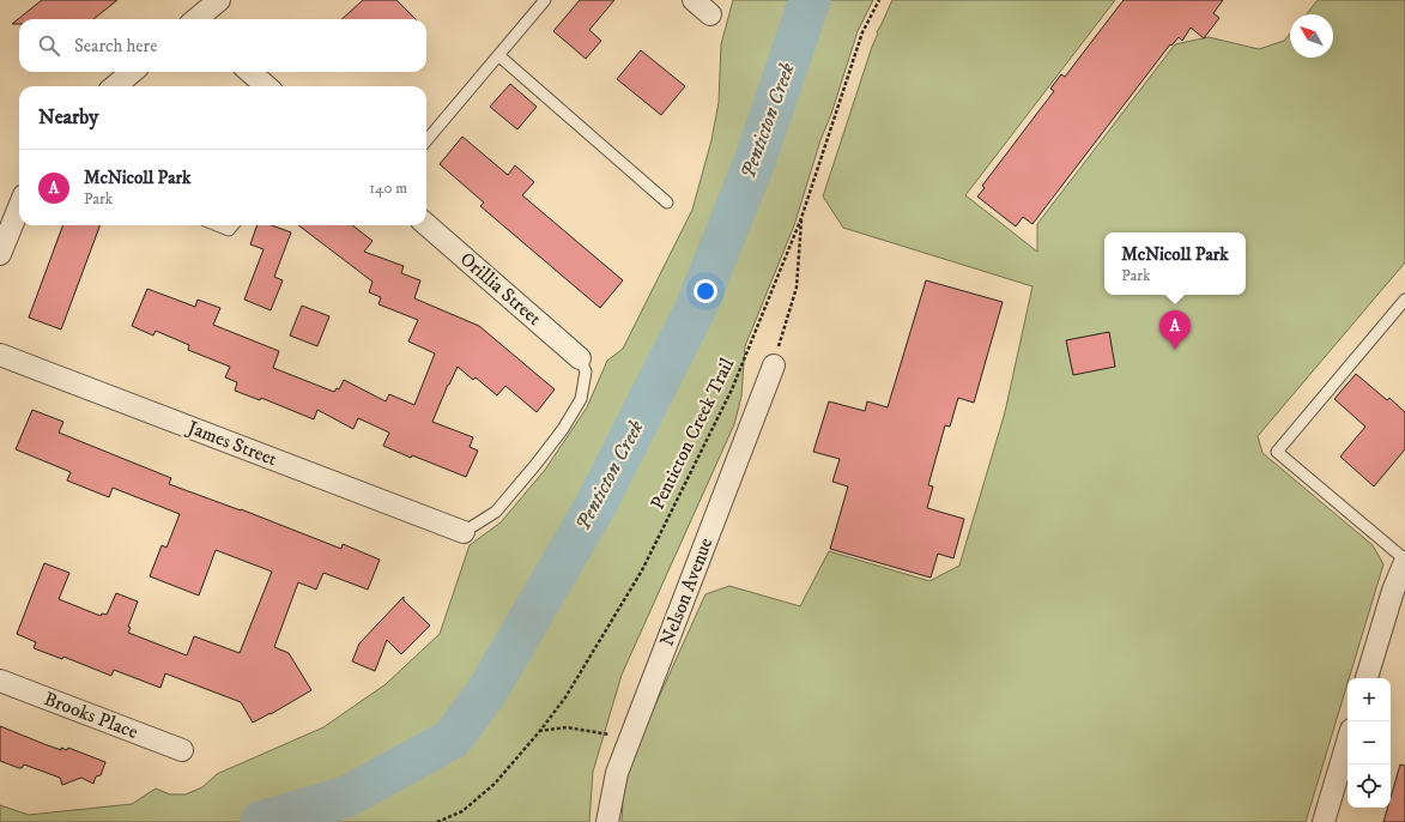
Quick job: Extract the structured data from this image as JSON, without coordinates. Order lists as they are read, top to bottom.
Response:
{
  "streets": {
    "street": [
      "Orillia Street",
      "James Street",
      "Nelson Avenue",
      "Brooks Place"
    ],
    "path": ["Penticton Creek Trail"]
  },
  "water": ["Penticton Creek"],
  "north": "top left",
  "page": {
    "search": "Search here",
    "heading": "Nearby",
    "list": [
      {
        "mark": "A",
        "name": "McNicoll Park",
        "note": "Park",
        "value": "140 m"
      }
    ],
    "popup": ["McNicoll Park", "Park"],
    "pins": "A",
    "map_buttons": ["+", "−"]
  }
}
